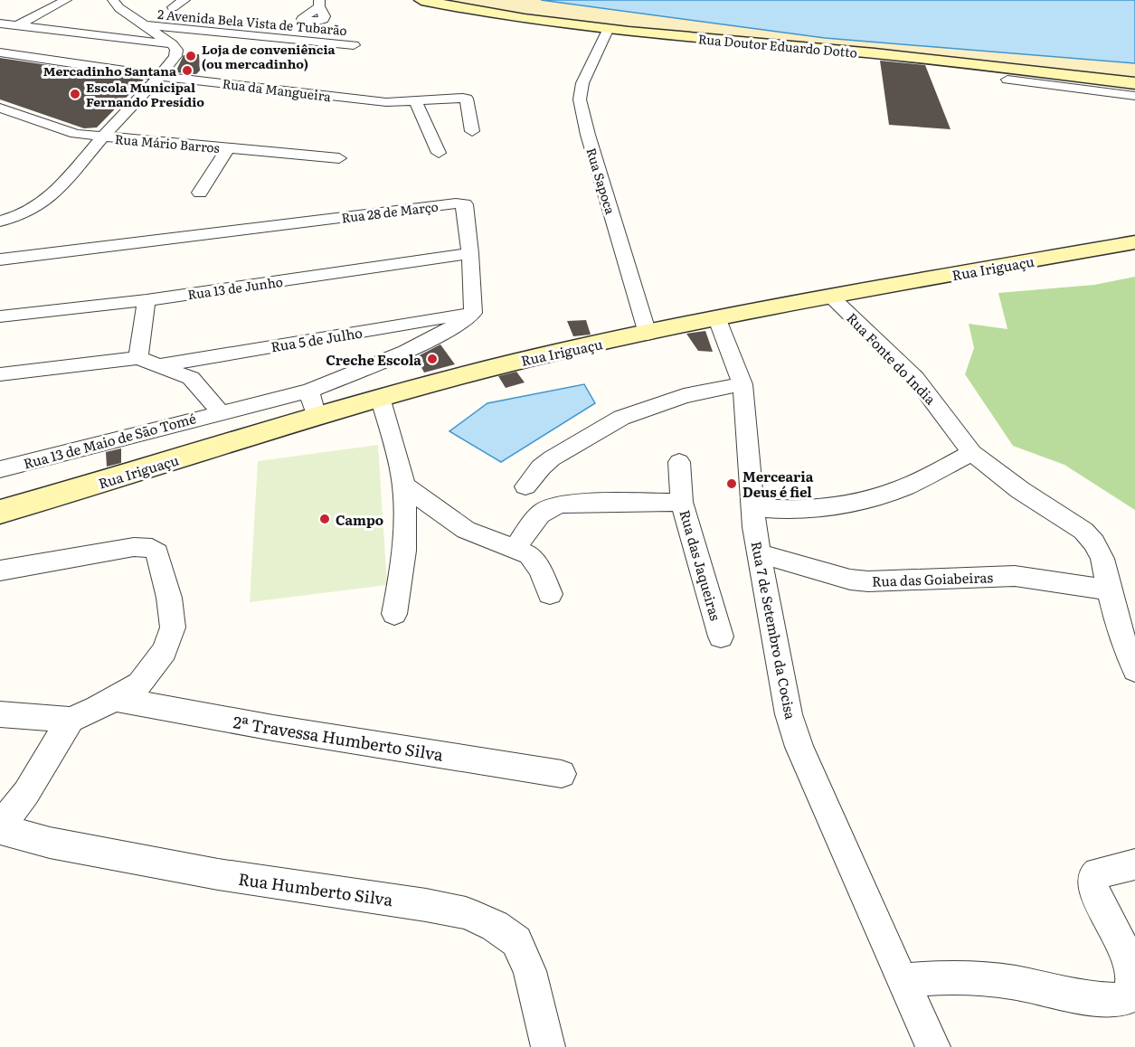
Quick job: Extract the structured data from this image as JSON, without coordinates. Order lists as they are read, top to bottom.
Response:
{
  "streets": {
    "main road": ["Rua Doutor Eduardo Dotto", "Rua Iriguaçu"],
    "street": [
      "2 Avenida Bela Vista de Tubarão",
      "Rua da Mangueira",
      "Rua Mário Barros",
      "Rua Sapoca",
      "Rua 28 de Março",
      "Rua 13 de Junho",
      "Rua 5 de Julho",
      "Rua Fonte do India",
      "Rua 13 de Maio de São Tomé",
      "Rua das Jaqueiras",
      "Rua das Goiabeiras",
      "Rua 7 de Setembro da Cocisa",
      "2ª Travessa Humberto Silva",
      "Rua Humberto Silva"
    ]
  },
  "crossings": [
    ["Rua Doutor Eduardo Dotto", "Rua Sapoca"],
    ["Rua Sapoca", "Rua Iriguaçu"],
    ["Rua 28 de Março", "Rua 13 de Junho"],
    ["Rua 28 de Março", "Rua 5 de Julho"],
    ["Rua Iriguaçu", "Rua Fonte do India"],
    ["Rua Iriguaçu", "Rua 7 de Setembro da Cocisa"],
    ["Rua 5 de Julho", "Rua 13 de Maio de São Tomé"],
    ["Rua Fonte do India", "Rua das Goiabeiras"],
    ["Rua das Goiabeiras", "Rua 7 de Setembro da Cocisa"]
  ],
  "places": [
    "Loja de conveniência (ou mercadinho)",
    "Mercadinho Santana",
    "Escola Municipal Fernando Presídio",
    "Creche Escola",
    "Mercearia Deus é fiel",
    "Campo"
  ]
}
